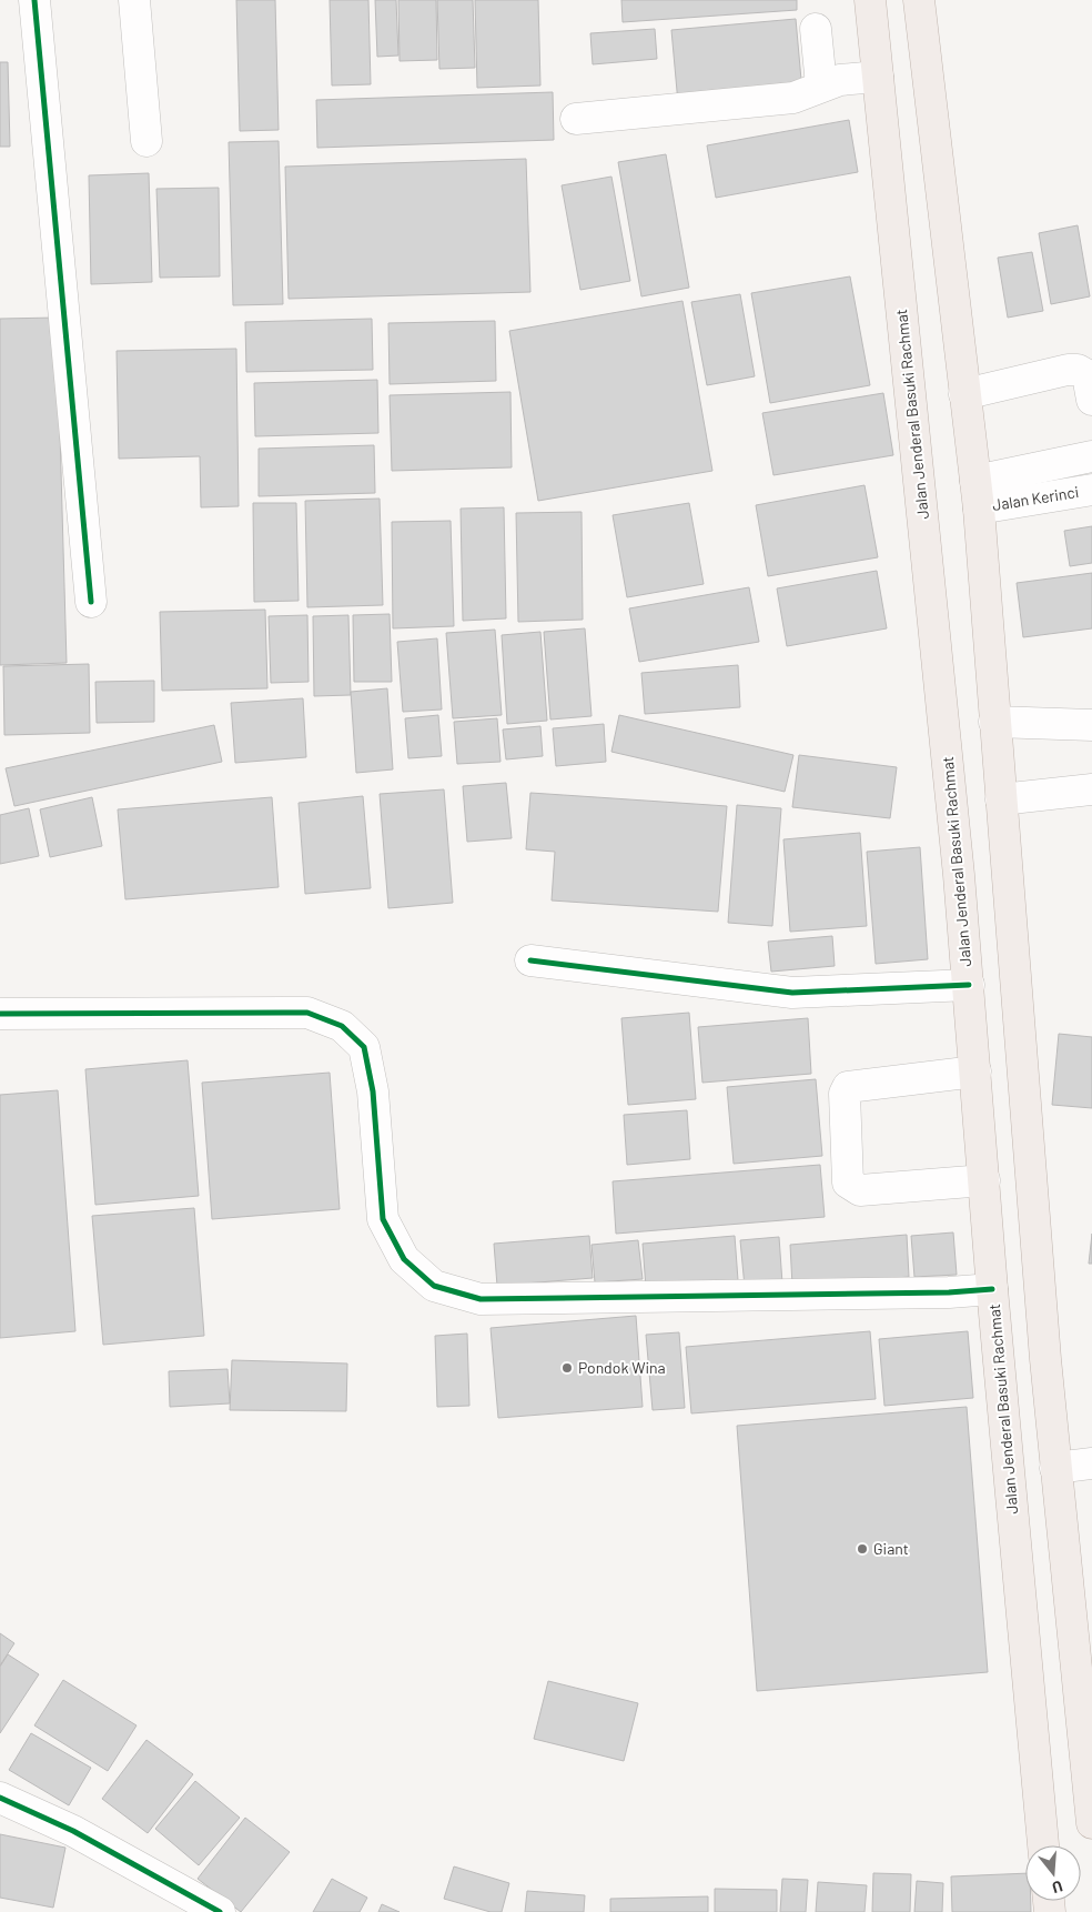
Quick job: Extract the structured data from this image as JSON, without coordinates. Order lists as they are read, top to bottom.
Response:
{
  "streets": {
    "main road": ["Jalan Jenderal Basuki Rachmat"],
    "street": ["Jalan Kerinci"]
  },
  "places": ["Pondok Wina", "Giant"],
  "north": "bottom"
}
